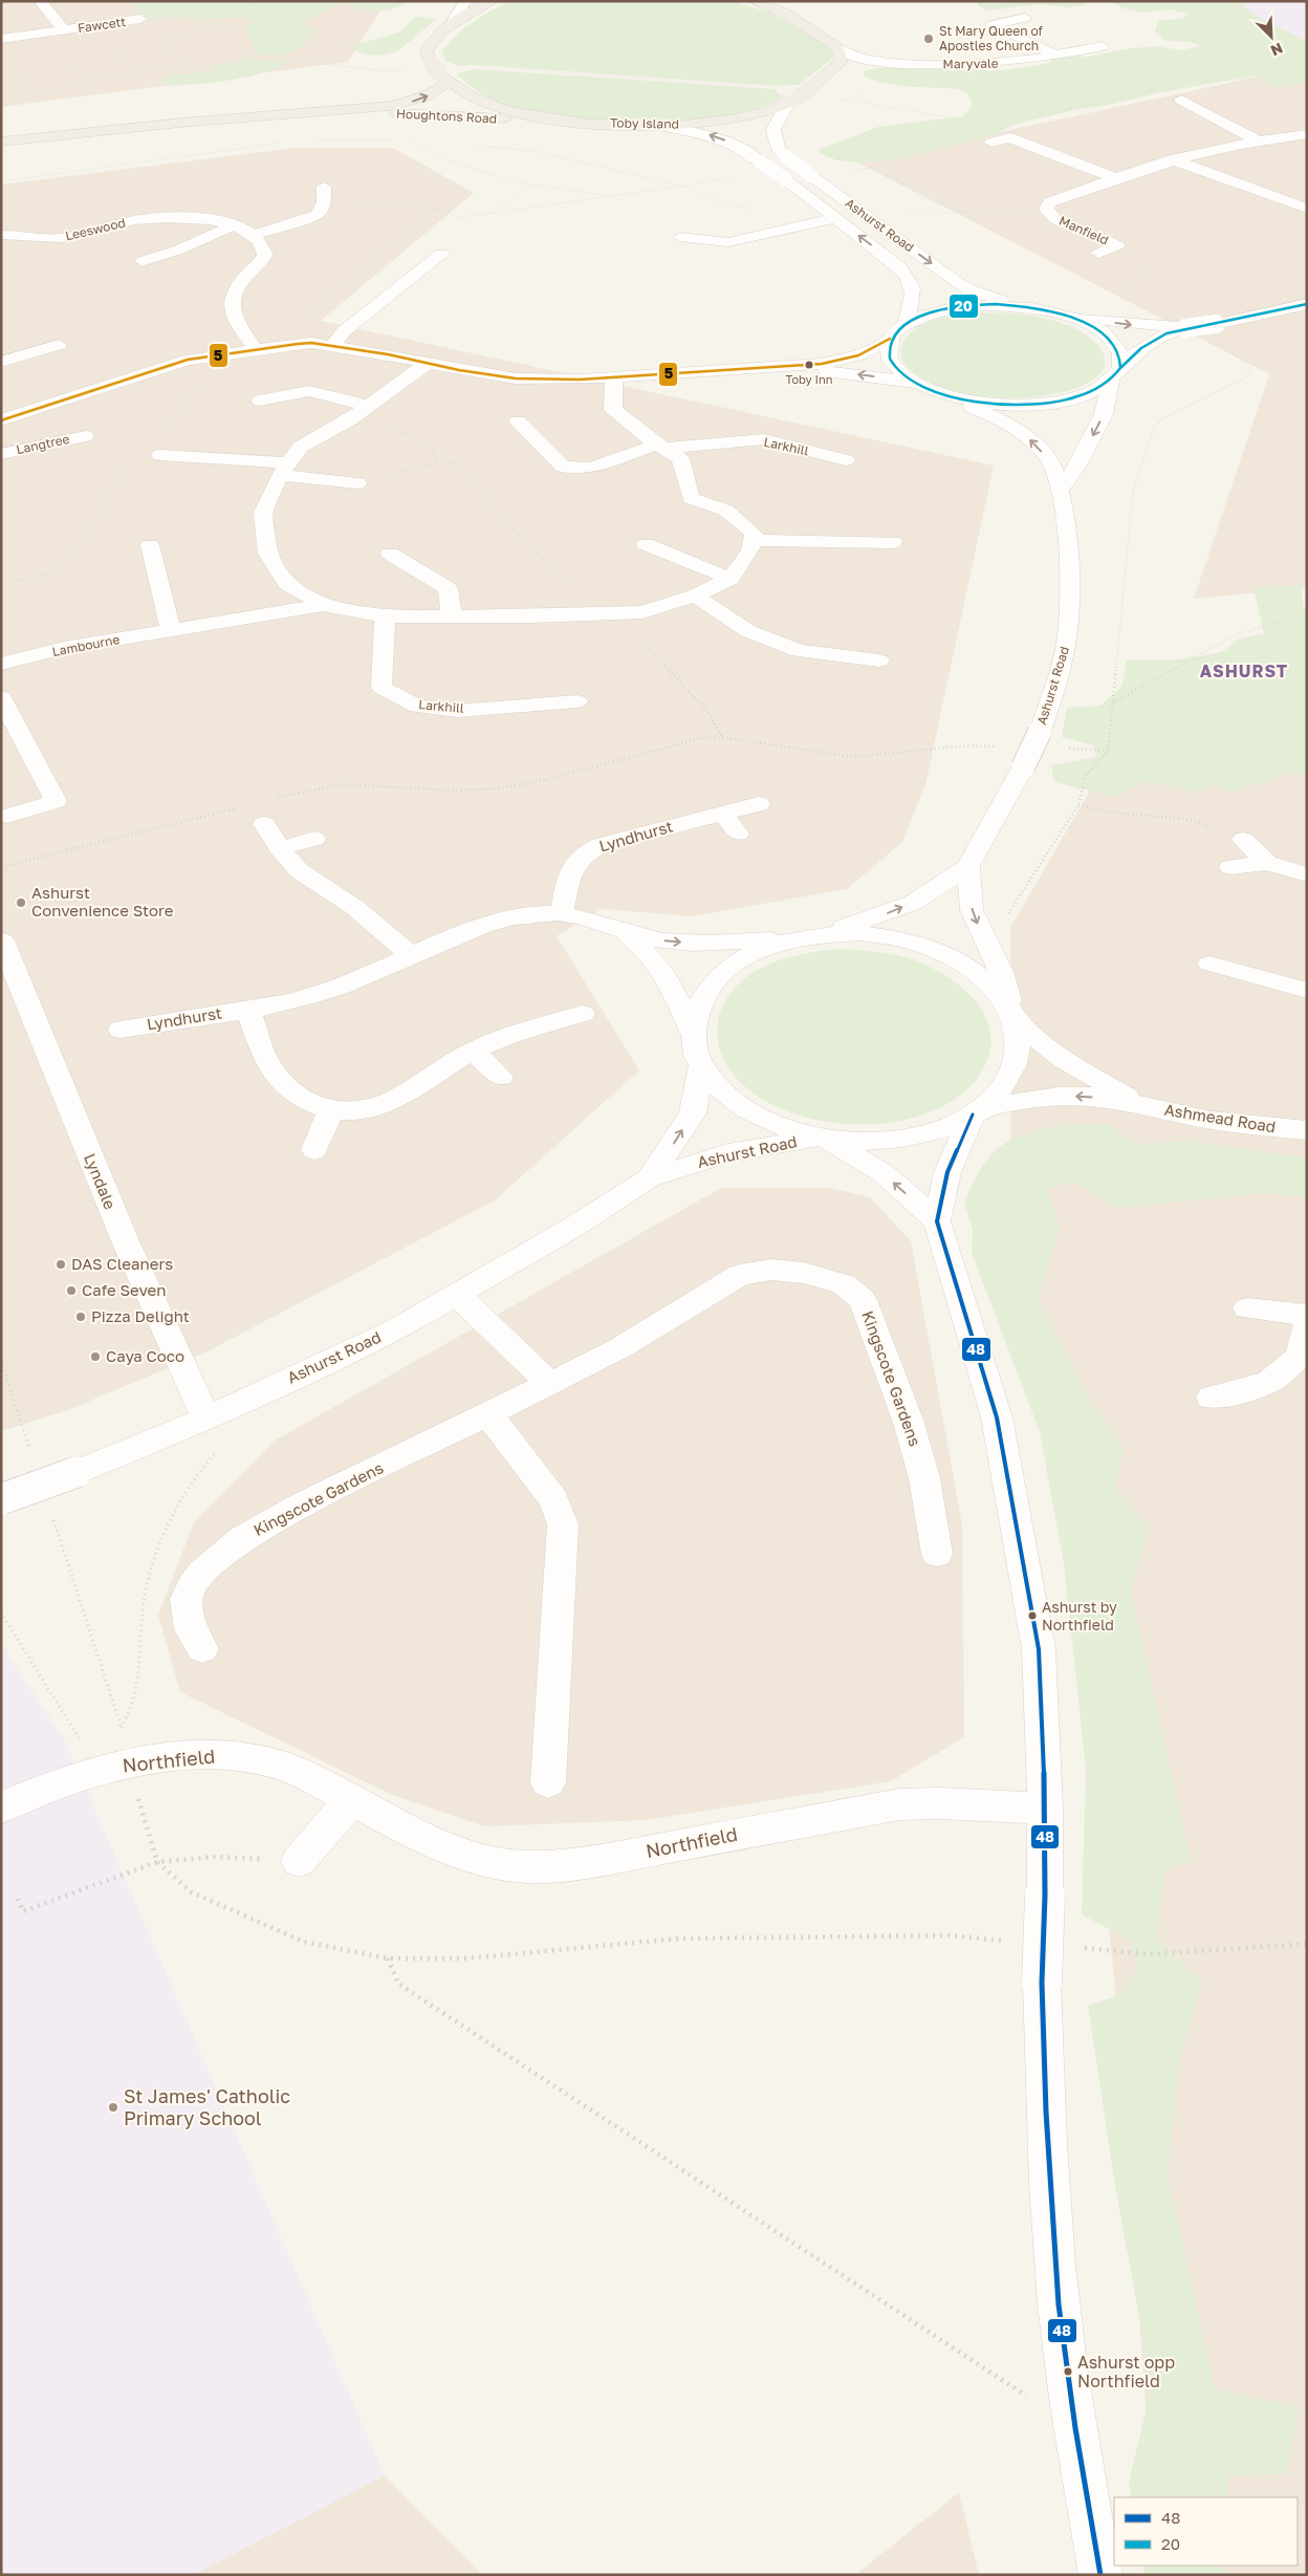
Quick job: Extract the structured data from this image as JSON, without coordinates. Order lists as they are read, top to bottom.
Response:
{
  "streets": {
    "main road": ["Houghtons Road", "Toby Island"],
    "street": [
      "Fawcett",
      "Maryvale",
      "Ashurst Road",
      "Leeswood",
      "Manfield",
      "Langtree",
      "Larkhill",
      "Lambourne",
      "Lyndhurst",
      "Ashmead Road",
      "Lyndale",
      "Kingscote Gardens",
      "Northfield"
    ]
  },
  "crossings": [
    ["Maryvale", "Toby Island"],
    ["Houghtons Road", "Toby Island"],
    ["Toby Island", "Ashurst Road"],
    ["Ashurst Road", "Lyndhurst"],
    ["Ashurst Road", "Lyndale"]
  ],
  "districts": ["ASHURST"],
  "places": [
    "St Mary Queen of Apostles Church",
    "Toby Inn",
    "Ashurst Convenience Store",
    "DAS Cleaners",
    "Cafe Seven",
    "Pizza Delight",
    "Caya Coco",
    "Ashurst by Northfield",
    "St James' Catholic Primary School",
    "Ashurst opp Northfield"
  ],
  "lines": ["transit line 20", "transit line 5", "transit line 48"],
  "legend": ["48", "20"],
  "north": "bottom right"
}
